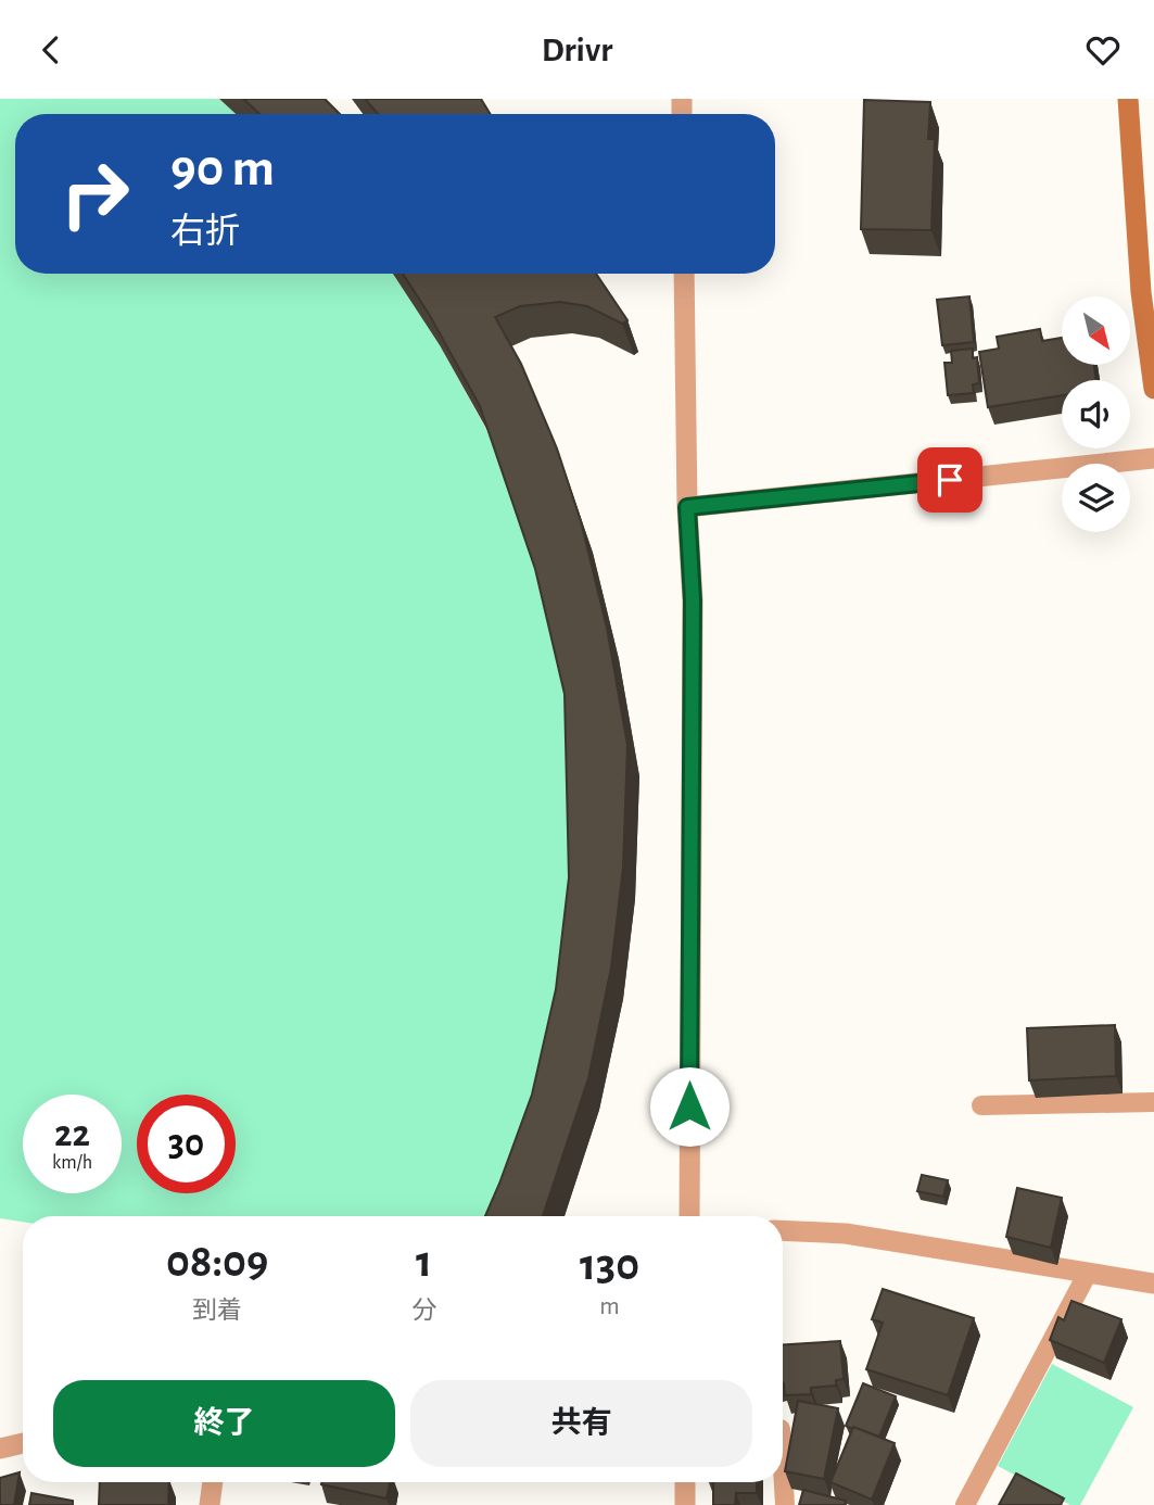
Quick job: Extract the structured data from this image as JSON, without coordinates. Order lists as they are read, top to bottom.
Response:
{
  "north": "bottom right",
  "page": {
    "header": "Drivr",
    "turn": ["90 m", "右折"],
    "speed": "22 km/h",
    "limit": "30",
    "eta": [
      "08:09",
      "到着",
      "1",
      "分",
      "130",
      "m"
    ],
    "buttons": ["終了", "共有"]
  }
}
